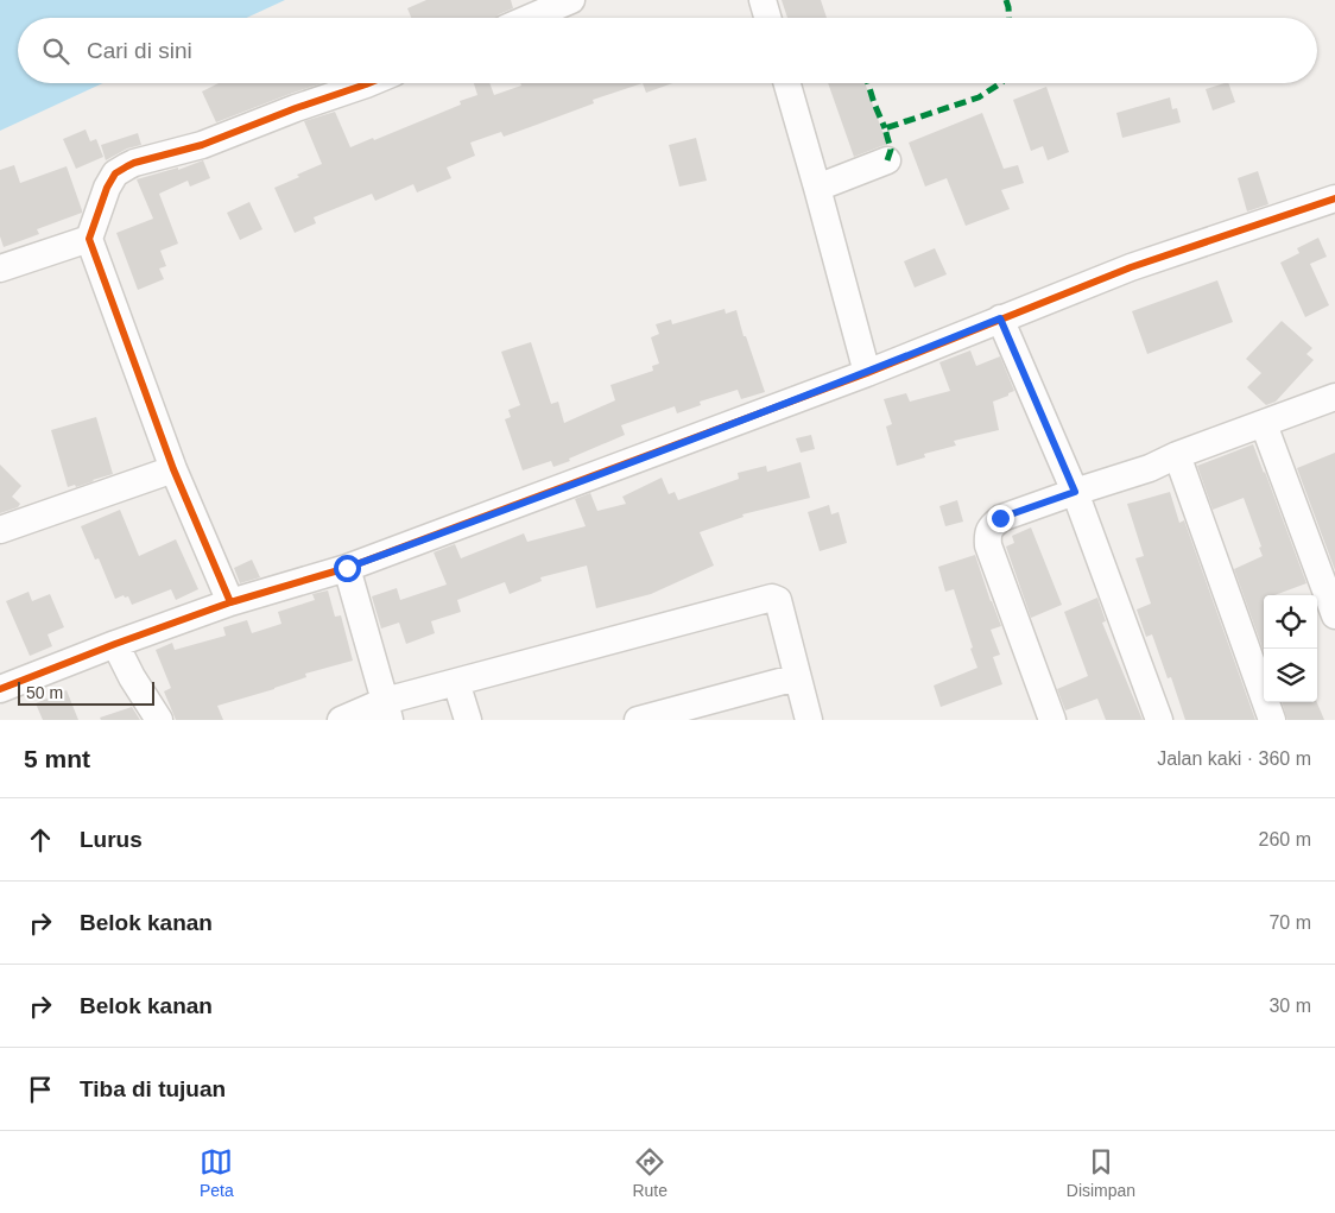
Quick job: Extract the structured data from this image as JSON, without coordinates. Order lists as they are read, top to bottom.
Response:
{
  "scale_bar": "50 m",
  "page": {
    "search": "Cari di sini",
    "scale": "50 m",
    "heading": ["5 mnt", "Jalan kaki · 360 m"],
    "list": [
      ["Lurus", "260 m"],
      ["Belok kanan", "70 m"],
      ["Belok kanan", "30 m"],
      "Tiba di tujuan"
    ],
    "nav": ["Peta", "Rute", "Disimpan"]
  }
}
